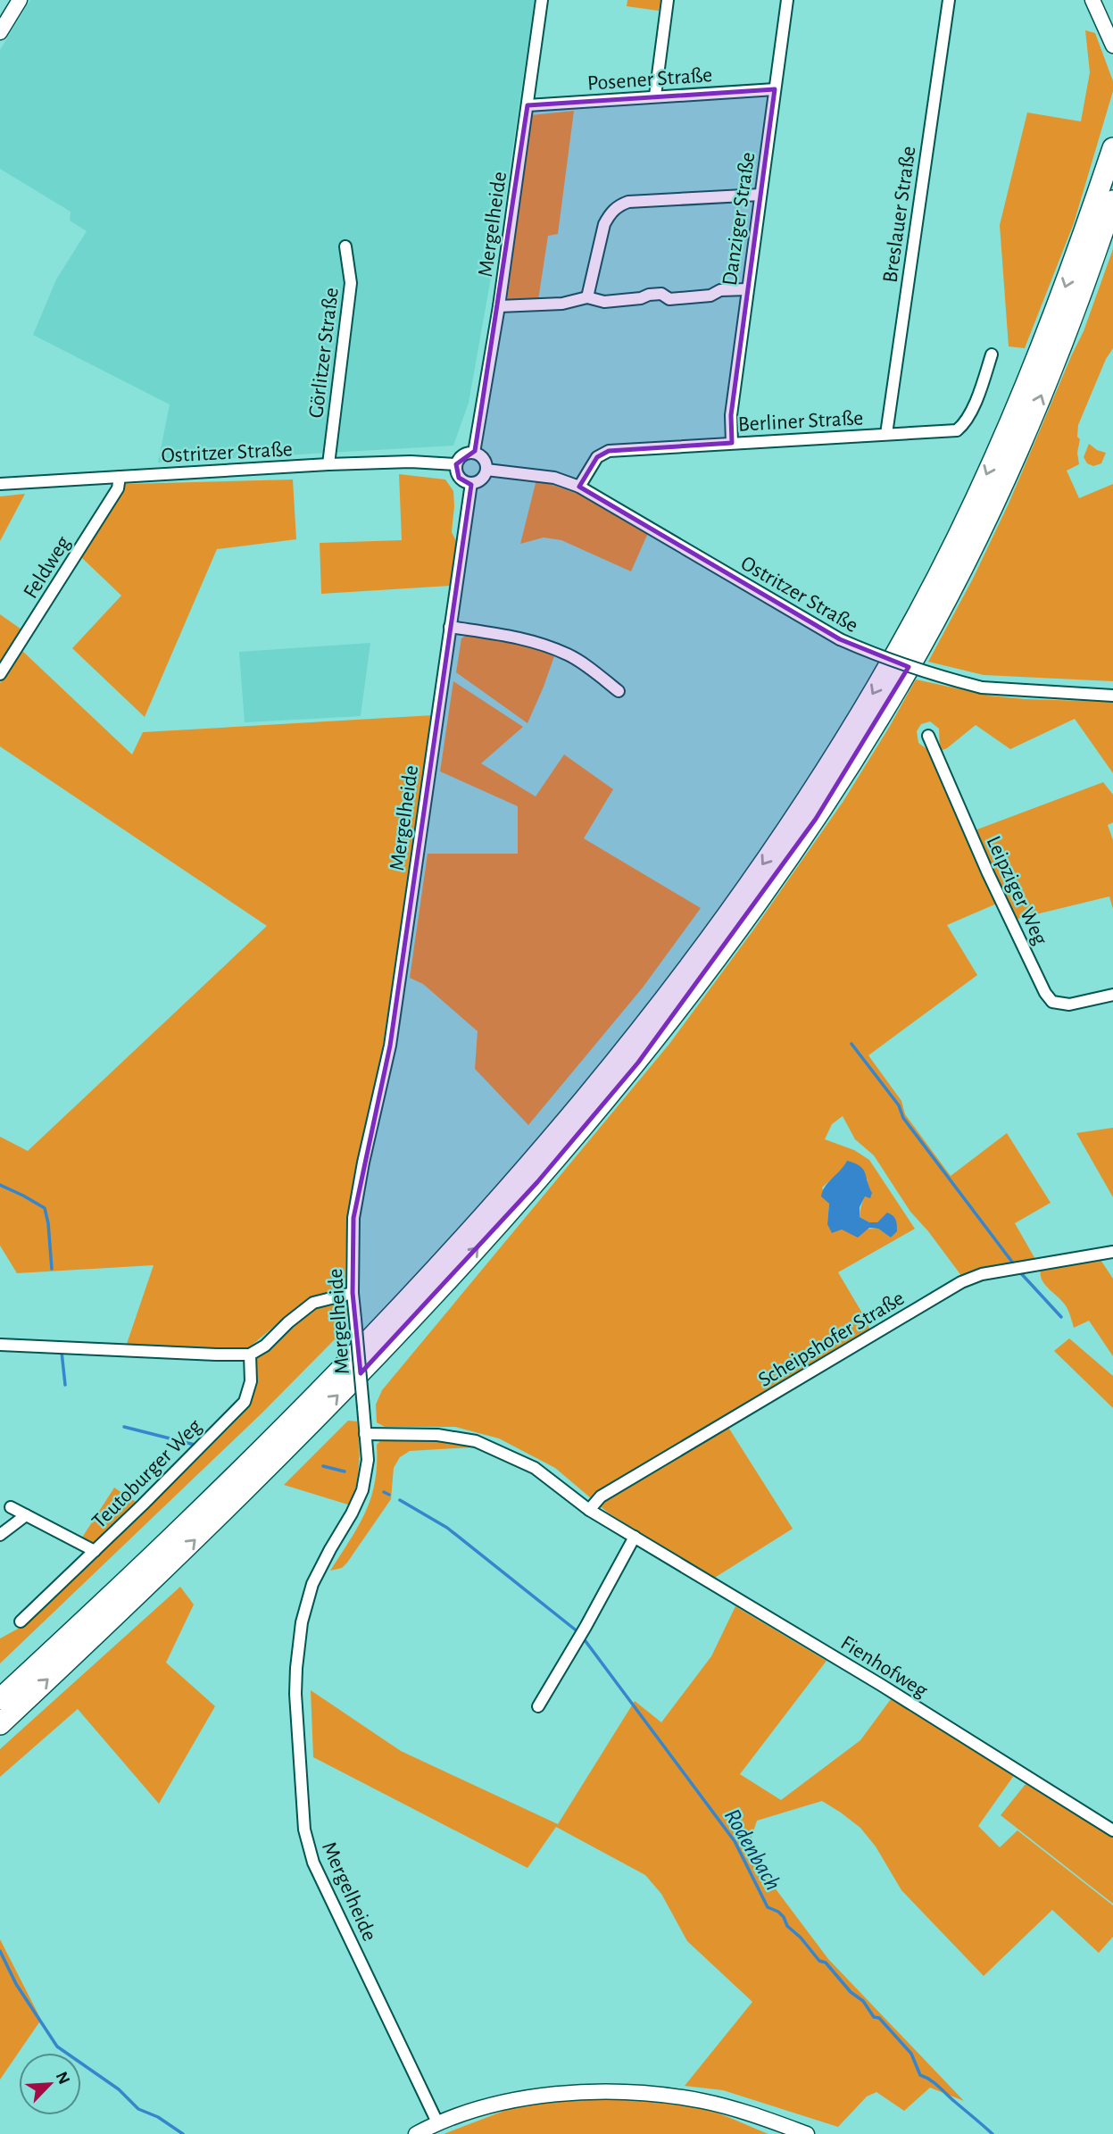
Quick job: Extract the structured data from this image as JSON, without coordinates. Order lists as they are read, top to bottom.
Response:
{
  "streets": {
    "street": [
      "Posener Straße",
      "Breslauer Straße",
      "Danziger Straße",
      "Mergelheide",
      "Görlitzer Straße",
      "Berliner Straße",
      "Ostritzer Straße",
      "Feldweg",
      "Leipziger Weg",
      "Scheipshofer Straße",
      "Teutoburger Weg",
      "Fienhofweg"
    ]
  },
  "crossings": [
    ["Posener Straße", "Danziger Straße"],
    ["Posener Straße", "Mergelheide"],
    ["Breslauer Straße", "Berliner Straße"],
    ["Danziger Straße", "Berliner Straße"],
    ["Mergelheide", "Ostritzer Straße"],
    ["Mergelheide", "Fienhofweg"],
    ["Görlitzer Straße", "Ostritzer Straße"],
    ["Berliner Straße", "Ostritzer Straße"],
    ["Ostritzer Straße", "Feldweg"],
    ["Scheipshofer Straße", "Fienhofweg"]
  ],
  "water": ["Rodenbach"],
  "north": "top right"
}
